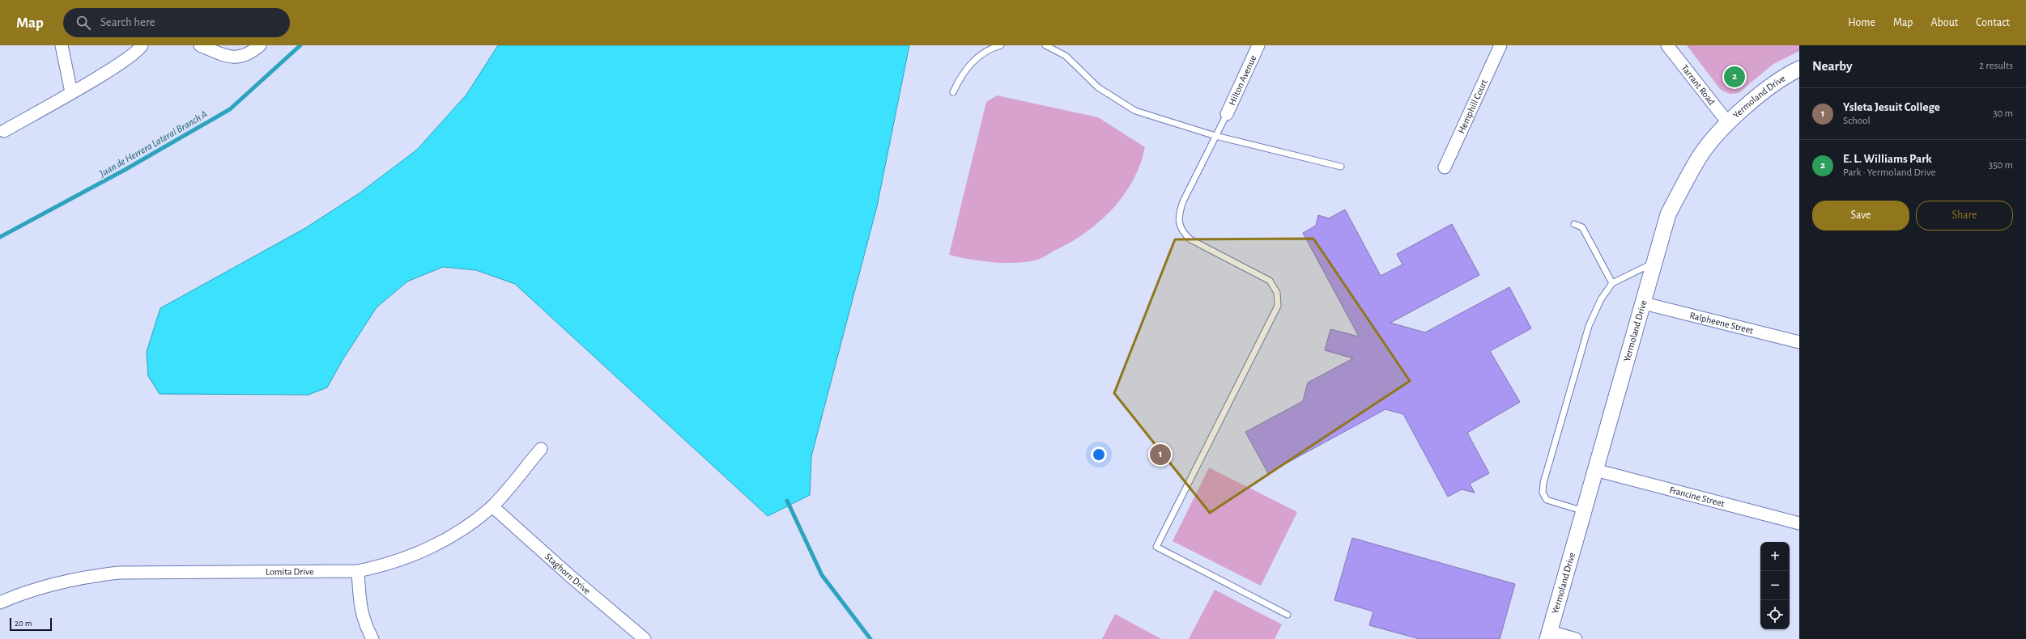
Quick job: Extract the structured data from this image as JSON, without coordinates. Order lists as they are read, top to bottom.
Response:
{
  "streets": {
    "street": [
      "Hilton Avenue",
      "Tarrant Road",
      "Yermoland Drive",
      "Hemphill Court",
      "Ralpheene Street",
      "Francine Street",
      "Lomita Drive",
      "Staghorn Drive"
    ]
  },
  "crossings": [
    ["Tarrant Road", "Yermoland Drive"],
    ["Yermoland Drive", "Ralpheene Street"],
    ["Yermoland Drive", "Francine Street"],
    ["Lomita Drive", "Staghorn Drive"]
  ],
  "water": ["Juan de Herrera Lateral Branch A"],
  "scale_bar": "20 m",
  "page": {
    "header": "Map",
    "search": "Search here",
    "nav": [
      "Home",
      "Map",
      "About",
      "Contact"
    ],
    "heading": ["Nearby", "2 results"],
    "pins": ["2", "1"],
    "list": [
      {
        "mark": "1",
        "name": "Ysleta Jesuit College",
        "note": "School",
        "value": "30 m"
      },
      {
        "mark": "2",
        "name": "E. L. Williams Park",
        "note": "Park · Yermoland Drive",
        "value": "350 m"
      }
    ],
    "buttons": ["Save", "Share"],
    "map_buttons": ["+", "−"],
    "scale": "20 m"
  }
}
